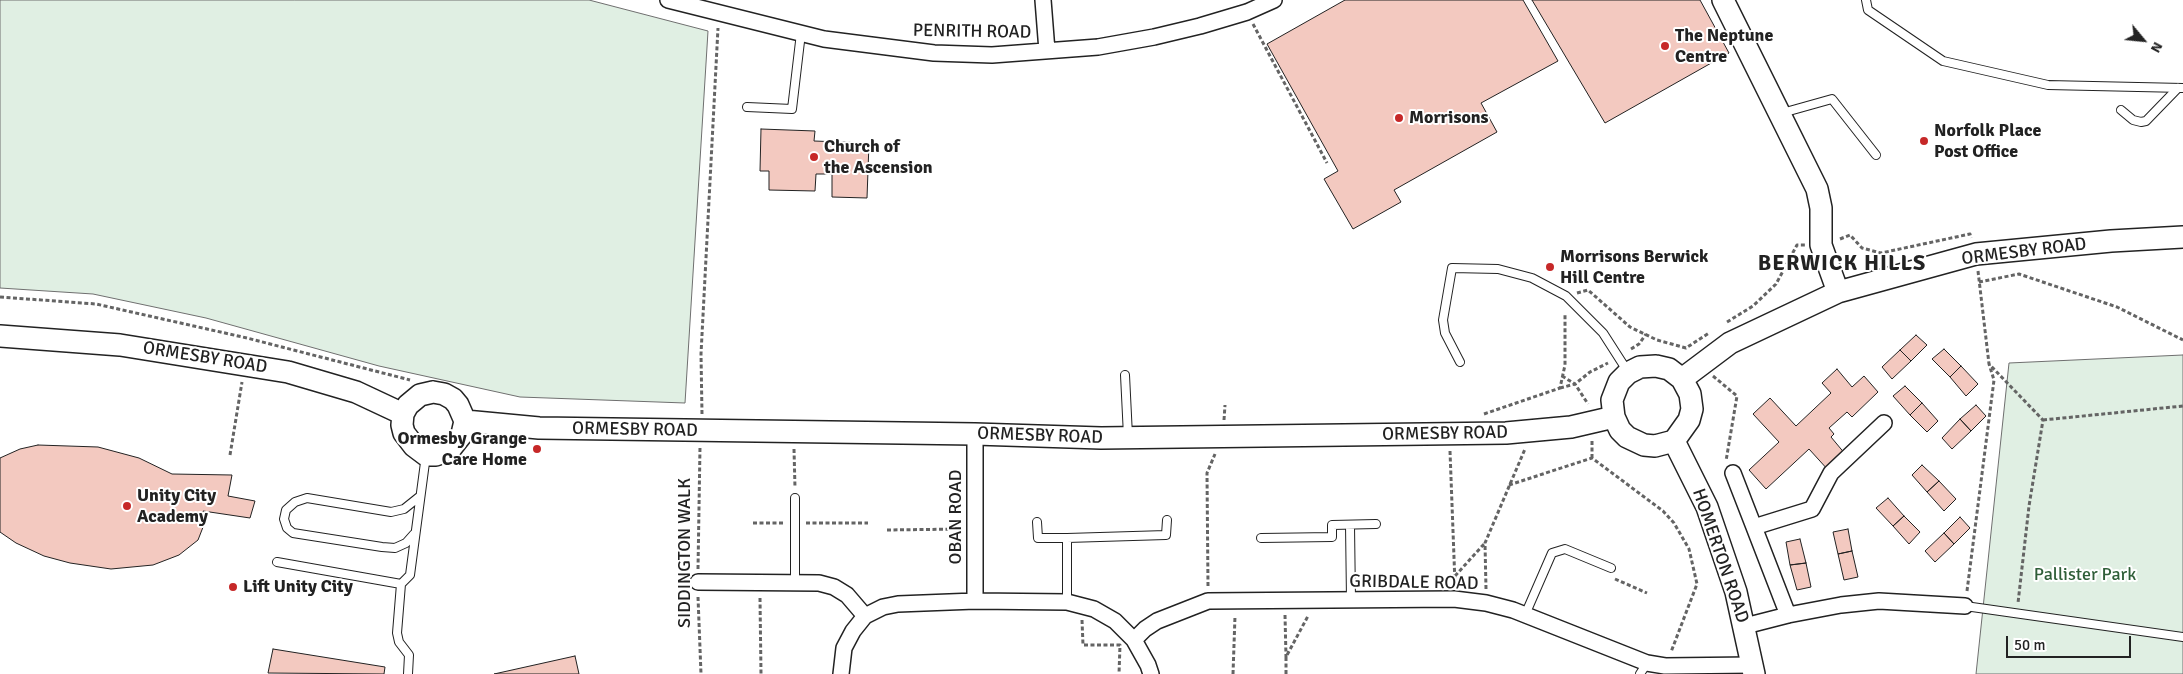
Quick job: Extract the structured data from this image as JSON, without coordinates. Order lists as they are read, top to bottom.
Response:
{
  "streets": {
    "street": [
      "PENRITH ROAD",
      "ORMESBY ROAD",
      "OBAN ROAD",
      "HOMERTON ROAD",
      "GRIBDALE ROAD"
    ],
    "path": ["SIDDINGTON WALK"]
  },
  "crossings": [
    ["PENRITH ROAD", "SIDDINGTON WALK"],
    ["ORMESBY ROAD", "OBAN ROAD"],
    ["ORMESBY ROAD", "SIDDINGTON WALK"],
    ["ORMESBY ROAD", "HOMERTON ROAD"],
    ["HOMERTON ROAD", "GRIBDALE ROAD"]
  ],
  "districts": ["BERWICK HILLS"],
  "parks": ["Pallister Park"],
  "places": [
    "The Neptune Centre",
    "Morrisons",
    "Norfolk Place Post Office",
    "Church of the Ascension",
    "Morrisons Berwick Hill Centre",
    "Ormesby Grange Care Home",
    "Unity City Academy",
    "Lift Unity City"
  ],
  "scale_bar": "50 m",
  "north": "bottom right"
}
